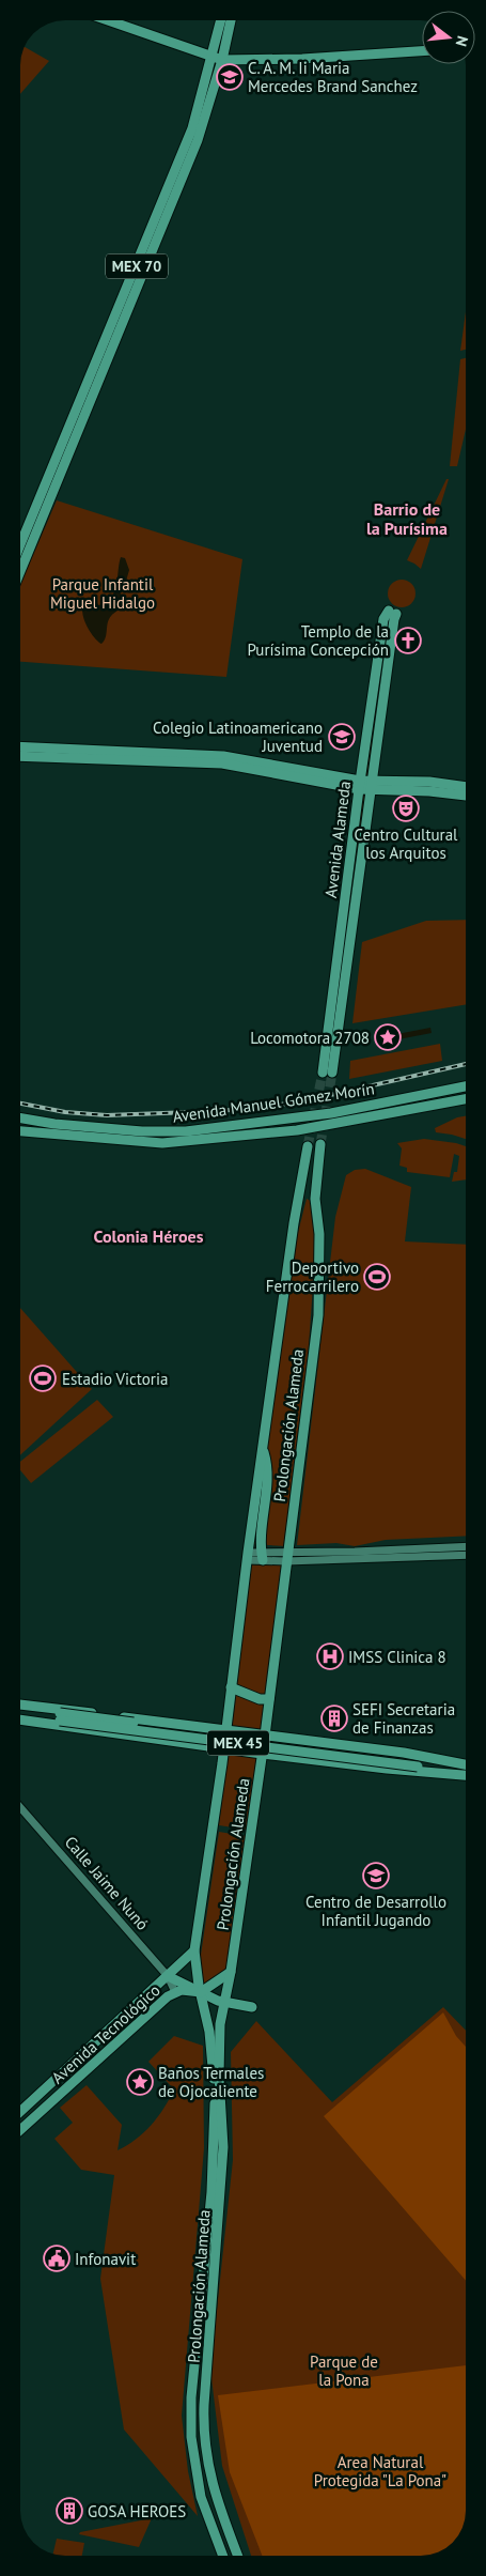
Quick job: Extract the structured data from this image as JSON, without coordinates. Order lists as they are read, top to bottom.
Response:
{
  "streets": {
    "main road": [
      "MEX 70",
      "Avenida Alameda",
      "Avenida Manuel Gómez Morín",
      "Prolongación Alameda",
      "MEX 45",
      "Avenida Tecnológico"
    ],
    "street": ["Calle Jaime Nunó"]
  },
  "crossings": [
    ["Prolongación Alameda", "Avenida Tecnológico"],
    ["Calle Jaime Nunó", "Avenida Tecnológico"]
  ],
  "districts": ["Barrio de la Purísima", "Colonia Héroes"],
  "parks": ["Parque Infantil Miguel Hidalgo", "Parque de la Pona", "Area Natural Protegida \"La Pona\""],
  "places": {
    "school or university": ["C. A. M. Ii Maria Mercedes Brand Sanchez", "Colegio Latinoamericano Juventud", "Centro de Desarrollo Infantil Jugando"],
    "church": ["Templo de la Purísima Concepción"],
    "theatre": ["Centro Cultural los Arquitos"],
    "place": ["Locomotora 2708", "Baños Termales de Ojocaliente"],
    "sports": ["Deportivo Ferrocarrilero", "Estadio Victoria"],
    "hospital": ["IMSS Clinica 8"],
    "building": ["SEFI Secretaria de Finanzas", "GOSA HEROES"],
    "public building": ["Infonavit"]
  },
  "north": "right"
}
